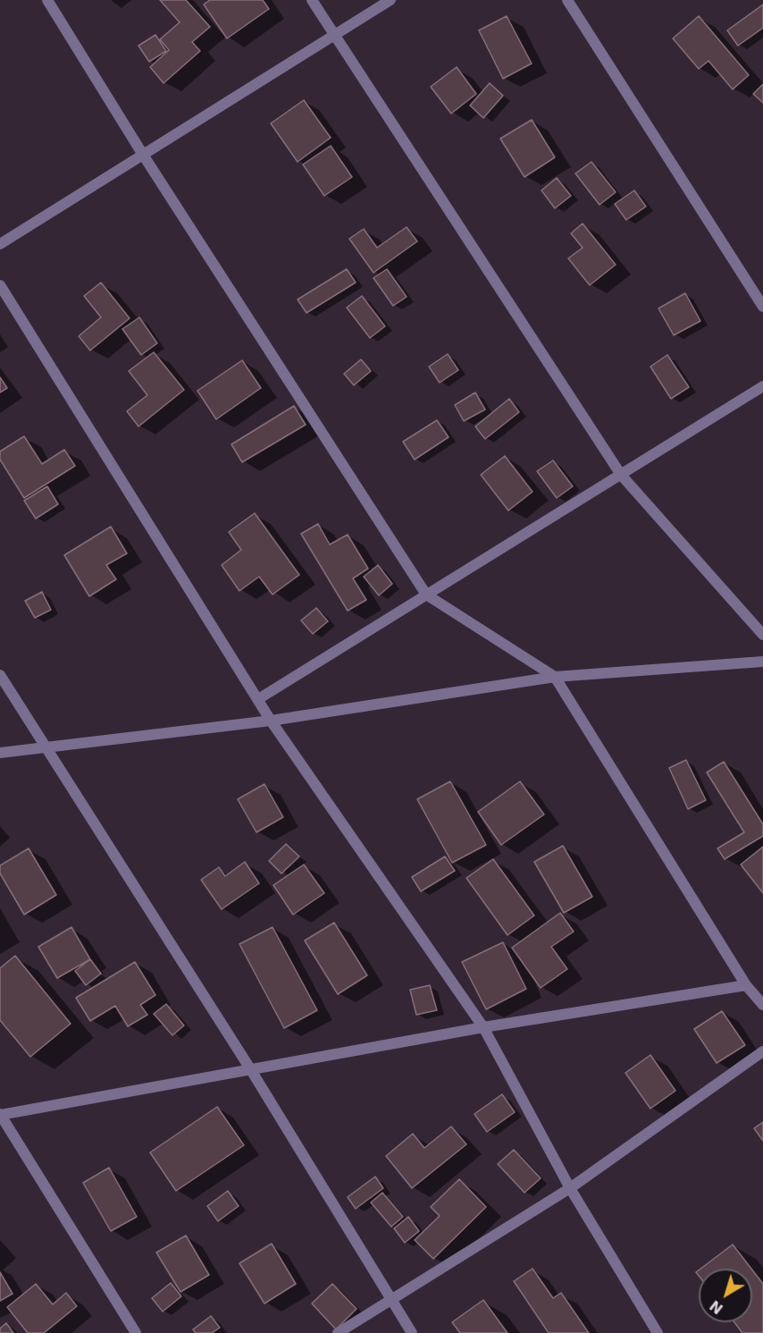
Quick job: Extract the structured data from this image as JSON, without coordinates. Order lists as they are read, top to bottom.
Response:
{
  "north": "bottom left"
}
